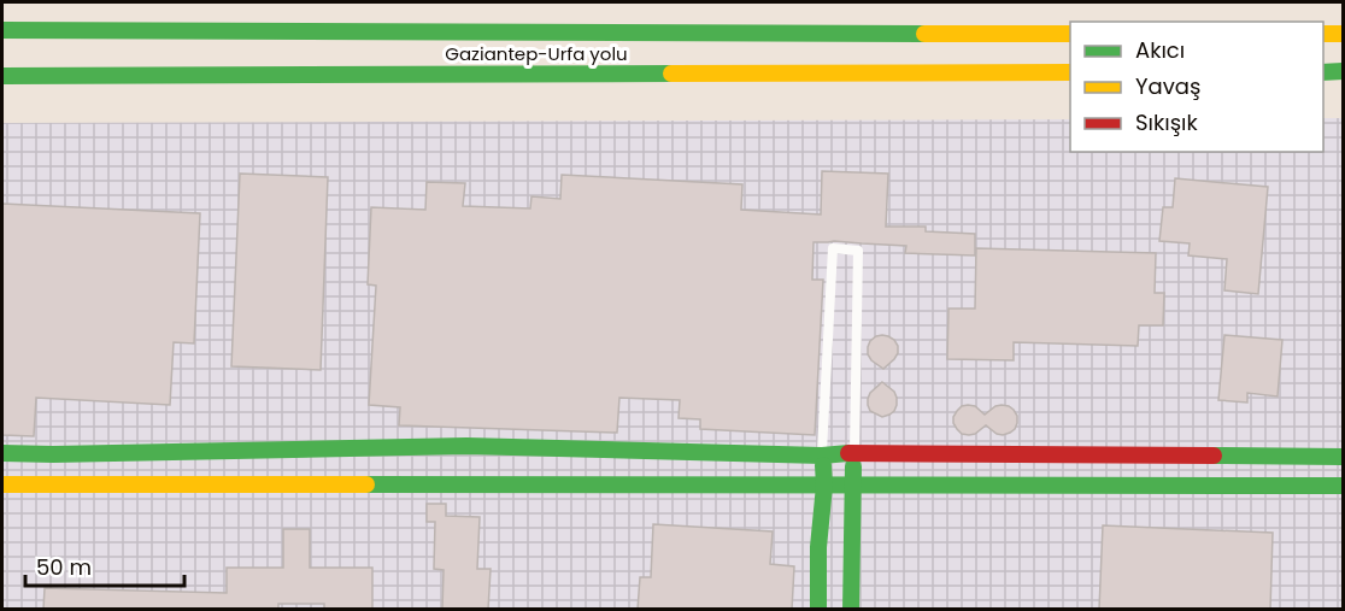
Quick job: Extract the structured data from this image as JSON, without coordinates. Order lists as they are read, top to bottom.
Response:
{
  "streets": {
    "main road": ["Gaziantep-Urfa yolu"]
  },
  "legend": ["Akıcı", "Yavaş", "Sıkışık"],
  "scale_bar": "50 m"
}
